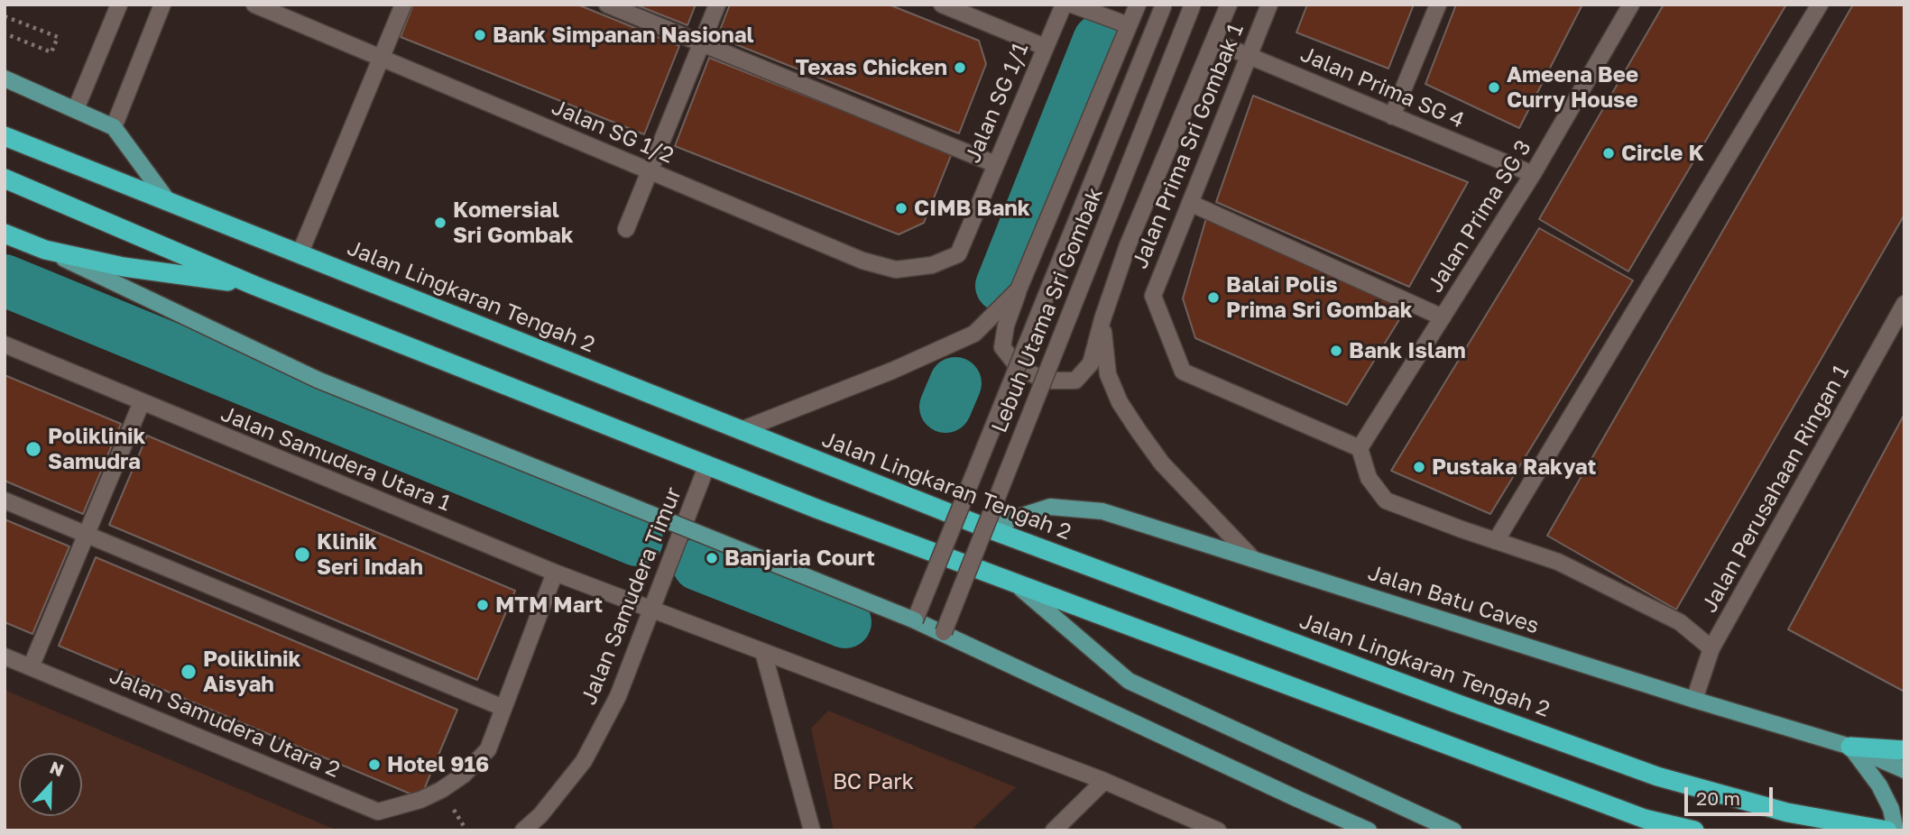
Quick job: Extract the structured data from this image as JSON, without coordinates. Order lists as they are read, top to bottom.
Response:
{
  "streets": {
    "highway": ["Jalan Lingkaran Tengah 2"],
    "main road": ["Jalan Batu Caves"],
    "street": [
      "Jalan Prima SG 4",
      "Jalan SG 1/1",
      "Jalan SG 1/2",
      "Jalan Prima Sri Gombak 1",
      "Jalan Prima SG 3",
      "Lebuh Utama Sri Gombak",
      "Jalan Samudera Utara 1",
      "Jalan Perusahaan Ringan 1",
      "Jalan Samudera Timur",
      "Jalan Samudera Utara 2"
    ]
  },
  "crossings": [
    ["Jalan Prima SG 4", "Jalan Prima Sri Gombak 1"],
    ["Jalan Prima SG 4", "Jalan Prima SG 3"],
    ["Jalan SG 1/1", "Jalan SG 1/2"],
    ["Jalan Prima Sri Gombak 1", "Jalan Prima SG 3"],
    ["Jalan Lingkaran Tengah 2", "Lebuh Utama Sri Gombak"],
    ["Jalan Lingkaran Tengah 2", "Jalan Batu Caves"],
    ["Jalan Samudera Utara 1", "Jalan Samudera Timur"],
    ["Jalan Samudera Utara 1", "Jalan Samudera Utara 2"],
    ["Jalan Perusahaan Ringan 1", "Jalan Batu Caves"]
  ],
  "parks": ["BC Park"],
  "places": [
    "Bank Simpanan Nasional",
    "Texas Chicken",
    "Ameena Bee Curry House",
    "Circle K",
    "CIMB Bank",
    "Komersial Sri Gombak",
    "Balai Polis Prima Sri Gombak",
    "Bank Islam",
    "Poliklinik Samudra",
    "Pustaka Rakyat",
    "Klinik Seri Indah",
    "Banjaria Court",
    "MTM Mart",
    "Poliklinik Aisyah",
    "Hotel 916"
  ],
  "scale_bar": "20 m",
  "north": "top"
}
